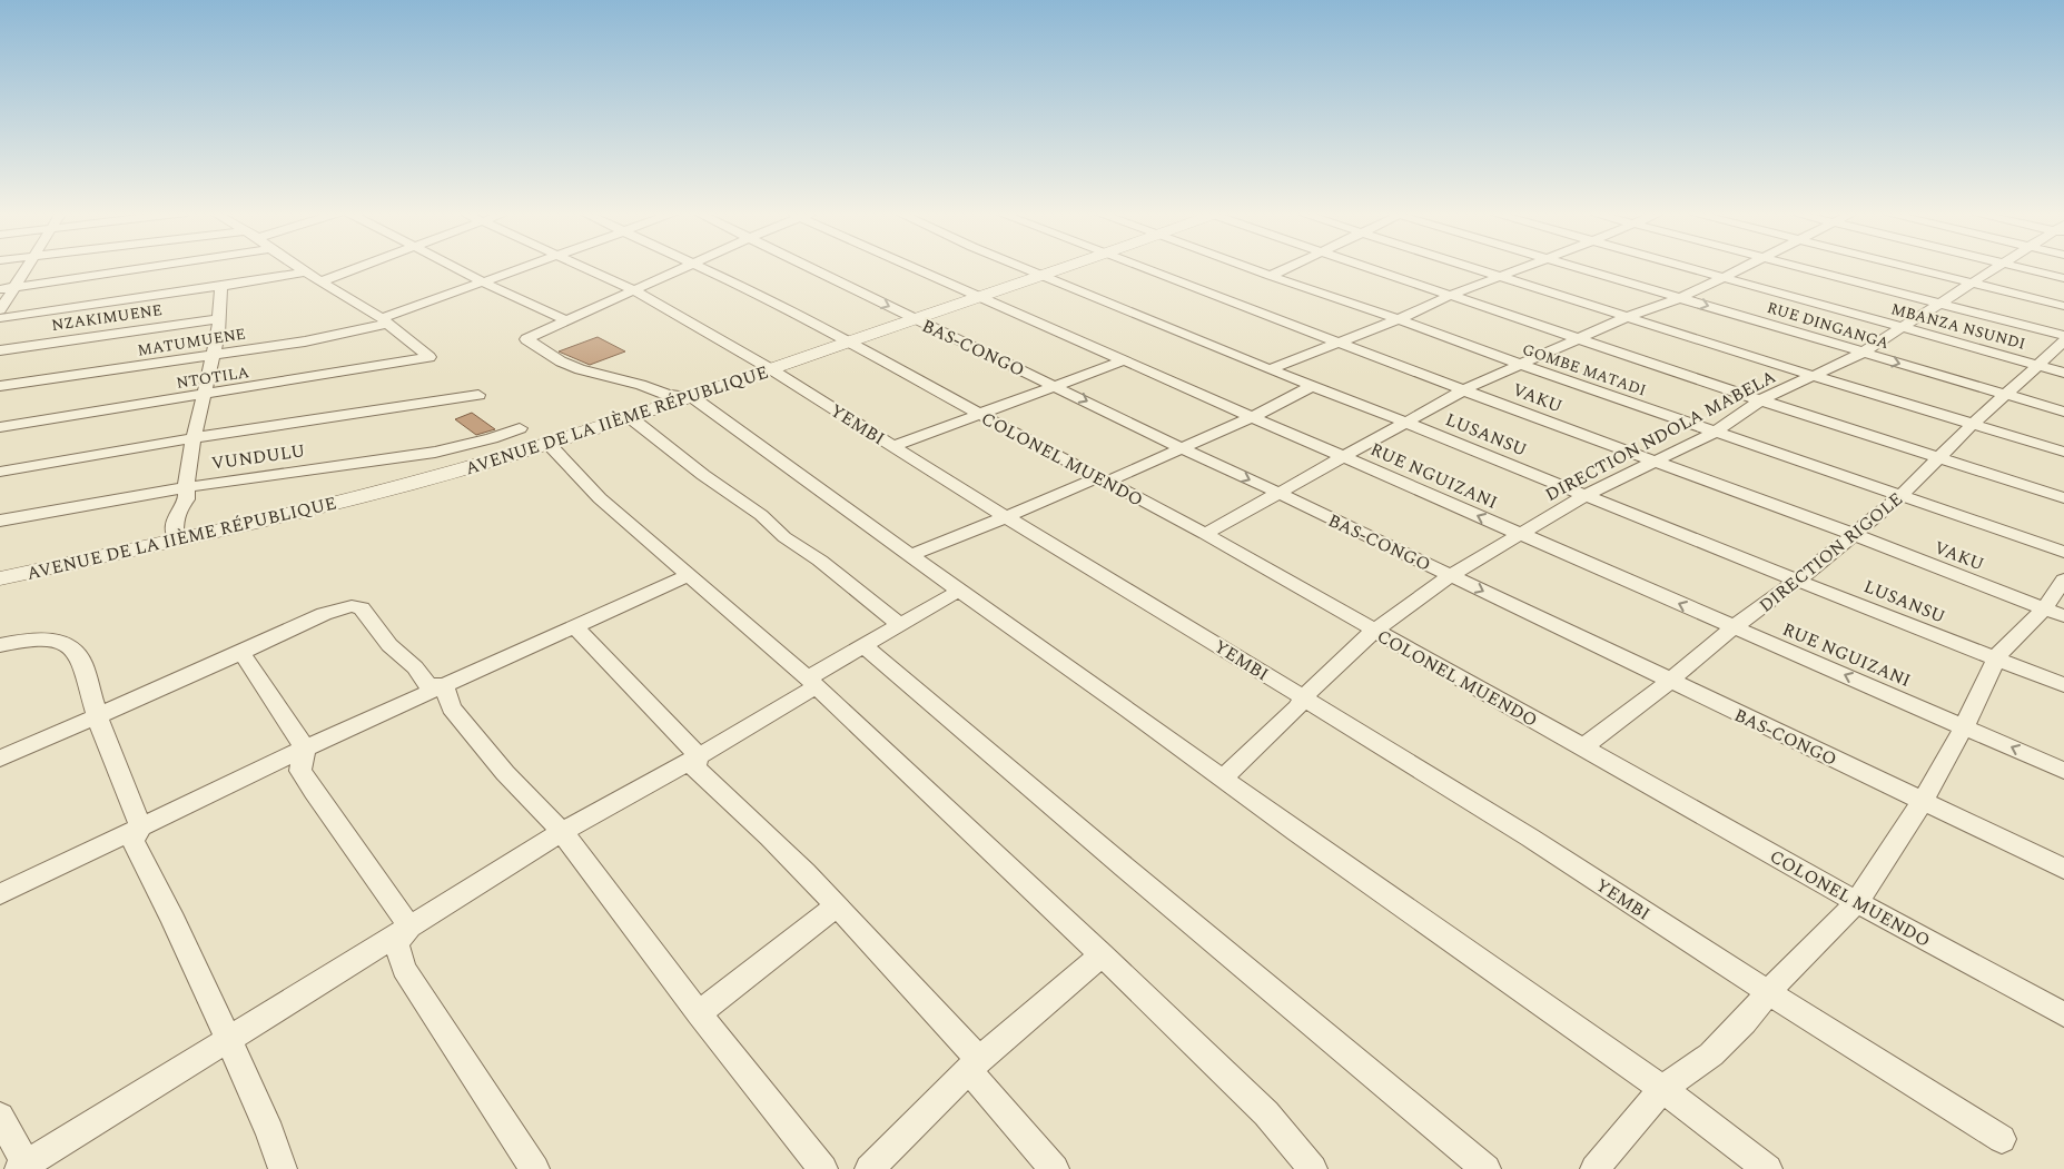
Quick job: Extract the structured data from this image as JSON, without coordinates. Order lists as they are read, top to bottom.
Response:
{
  "streets": {
    "street": [
      "NZAKIMUENE",
      "RUE DINGANGA",
      "MBANZA NSUNDI",
      "MATUMUENE",
      "BAS-CONGO",
      "GOMBE MATADI",
      "NTOTILA",
      "VAKU",
      "AVENUE DE LA IIÈME RÉPUBLIQUE",
      "YEMBI",
      "LUSANSU",
      "DIRECTION NDOLA MABELA",
      "VUNDULU",
      "COLONEL MUENDO",
      "RUE NGUIZANI",
      "DIRECTION RIGOLE"
    ]
  },
  "crossings": [
    ["RUE DINGANGA", "DIRECTION NDOLA MABELA"],
    ["RUE DINGANGA", "DIRECTION RIGOLE"],
    ["MBANZA NSUNDI", "DIRECTION NDOLA MABELA"],
    ["MBANZA NSUNDI", "DIRECTION RIGOLE"],
    ["MATUMUENE", "NTOTILA"],
    ["BAS-CONGO", "AVENUE DE LA IIÈME RÉPUBLIQUE"],
    ["BAS-CONGO", "DIRECTION NDOLA MABELA"],
    ["BAS-CONGO", "DIRECTION RIGOLE"],
    ["GOMBE MATADI", "DIRECTION NDOLA MABELA"],
    ["GOMBE MATADI", "DIRECTION RIGOLE"],
    ["VAKU", "DIRECTION NDOLA MABELA"],
    ["VAKU", "DIRECTION RIGOLE"],
    ["AVENUE DE LA IIÈME RÉPUBLIQUE", "YEMBI"],
    ["AVENUE DE LA IIÈME RÉPUBLIQUE", "LUSANSU"],
    ["AVENUE DE LA IIÈME RÉPUBLIQUE", "COLONEL MUENDO"],
    ["AVENUE DE LA IIÈME RÉPUBLIQUE", "RUE NGUIZANI"],
    ["YEMBI", "DIRECTION NDOLA MABELA"],
    ["LUSANSU", "DIRECTION NDOLA MABELA"],
    ["LUSANSU", "DIRECTION RIGOLE"],
    ["DIRECTION NDOLA MABELA", "COLONEL MUENDO"],
    ["DIRECTION NDOLA MABELA", "RUE NGUIZANI"],
    ["COLONEL MUENDO", "DIRECTION RIGOLE"],
    ["RUE NGUIZANI", "DIRECTION RIGOLE"]
  ],
  "one_way": ["BAS-CONGO", "RUE NGUIZANI"]
}
